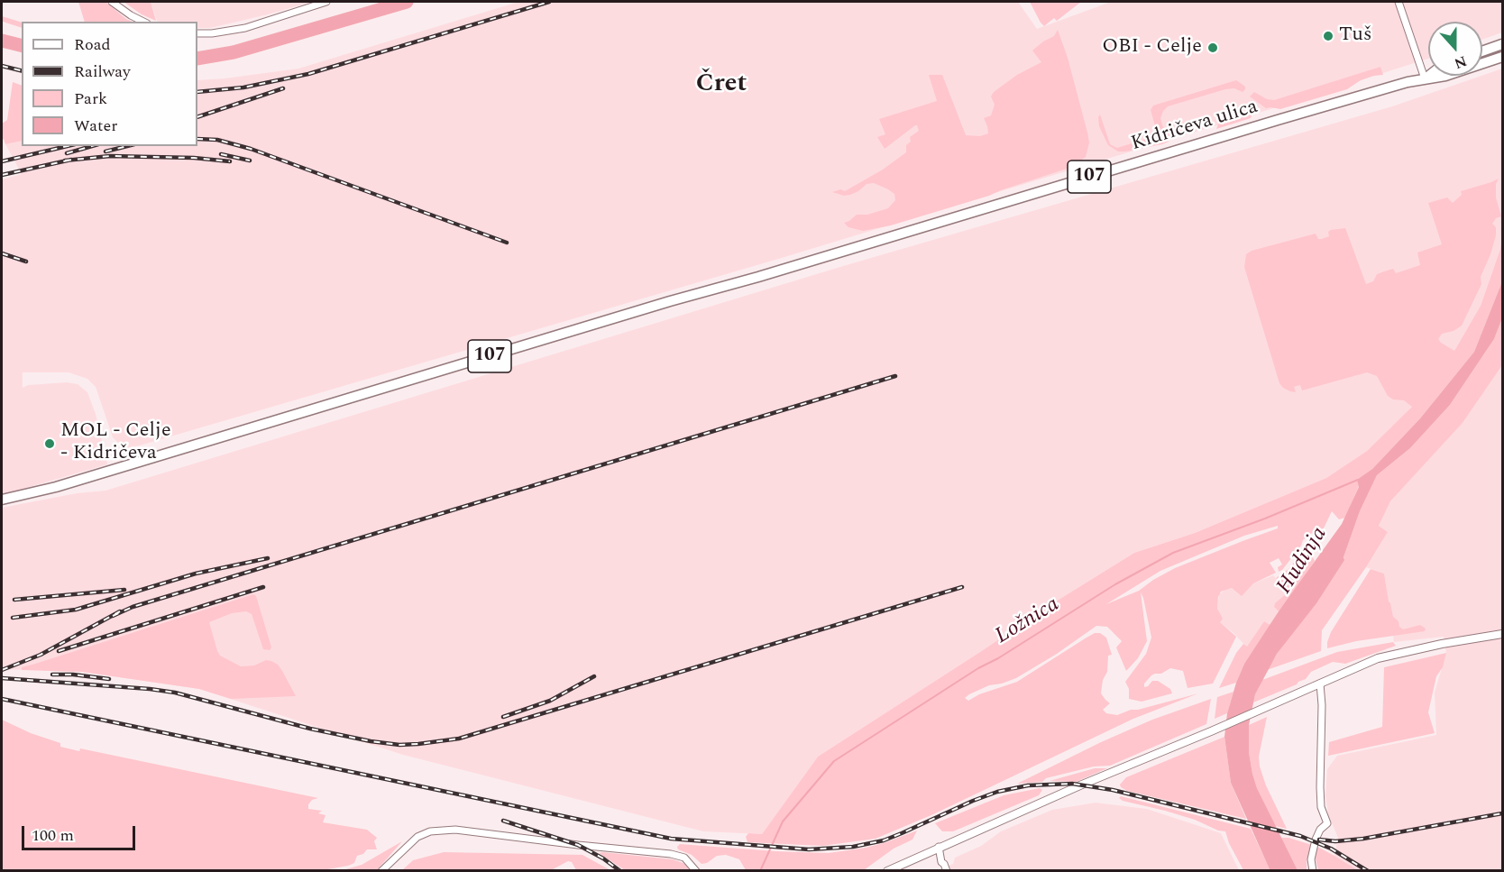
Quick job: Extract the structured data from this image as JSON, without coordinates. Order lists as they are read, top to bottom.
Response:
{
  "streets": {
    "main road": ["Kidričeva ulica", "107"]
  },
  "districts": ["Čret"],
  "water": ["Hudinja", "Ložnica"],
  "places": ["Tuš", "OBI - Celje", "MOL - Celje - Kidričeva"],
  "legend": [
    "Road",
    "Railway",
    "Park",
    "Water"
  ],
  "scale_bar": "100 m",
  "north": "bottom"
}
